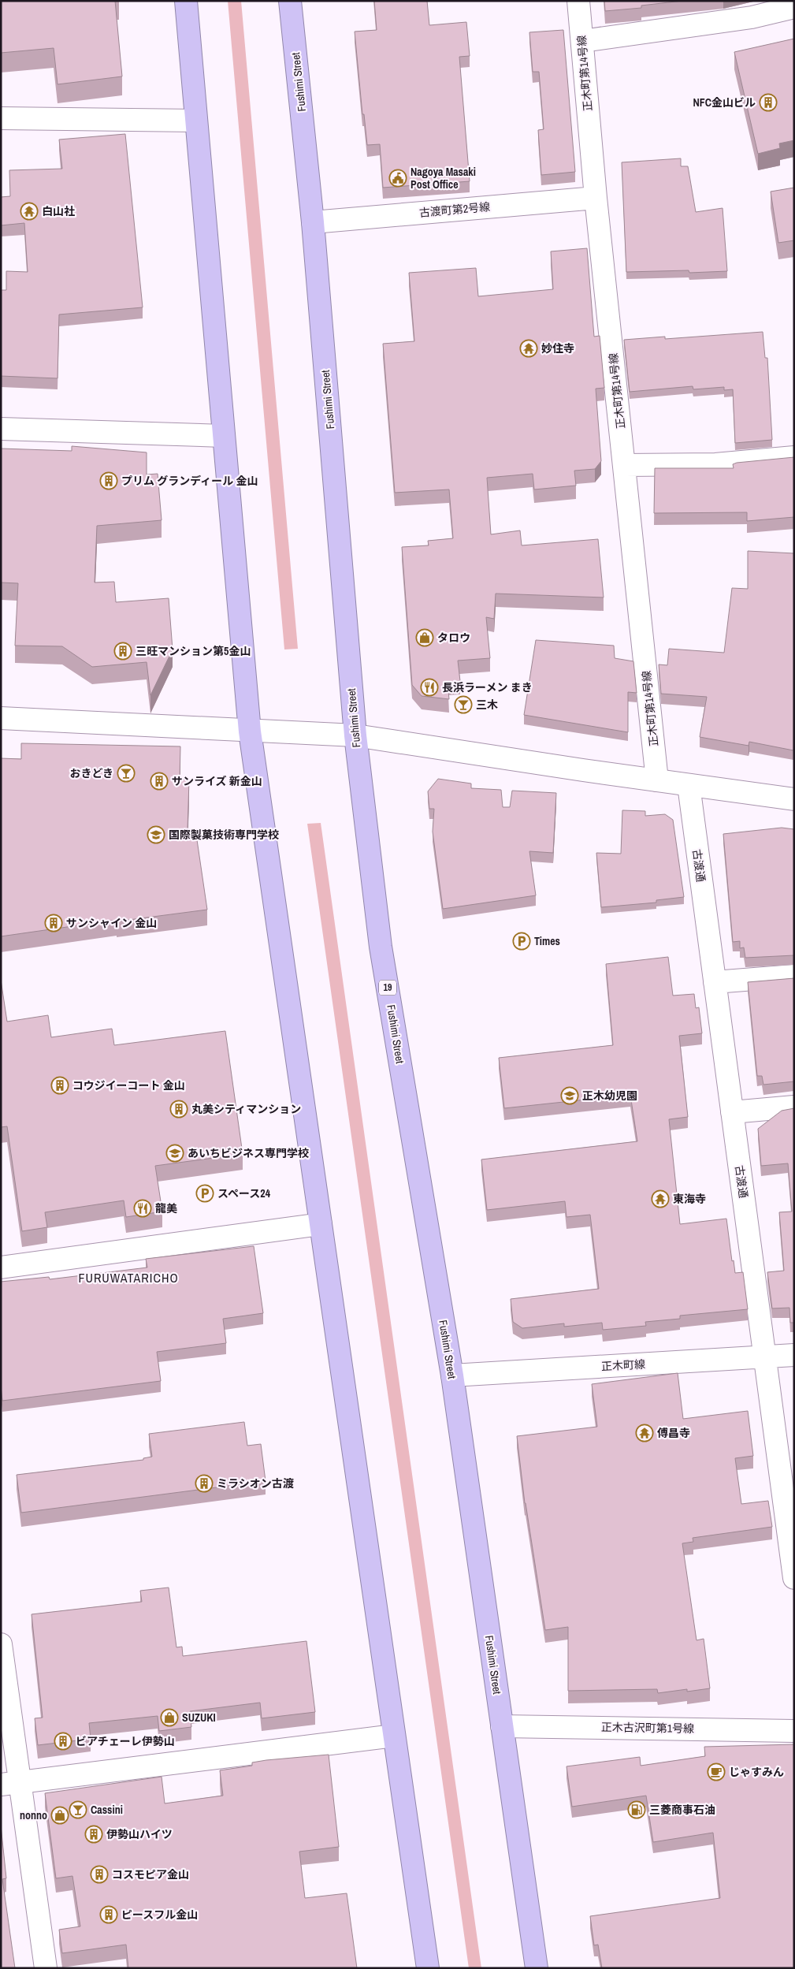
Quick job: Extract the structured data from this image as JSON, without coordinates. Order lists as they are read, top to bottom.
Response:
{
  "streets": {
    "highway": ["Fushimi Street", "19"],
    "street": [
      "正木町第14号線",
      "古渡町第2号線",
      "古渡通",
      "正木町線",
      "正木古沢町第1号線"
    ]
  },
  "crossings": [
    ["正木町第14号線", "古渡町第2号線"],
    ["Fushimi Street", "古渡町第2号線"],
    ["Fushimi Street", "正木町線"],
    ["Fushimi Street", "正木古沢町第1号線"],
    ["古渡通", "正木町線"]
  ],
  "districts": ["FURUWATARICHO"],
  "places": {
    "building": [
      "NFC金山ビル",
      "プリム グランディール 金山",
      "三旺マンション第5金山",
      "サンライズ 新金山",
      "サンシャイン 金山",
      "コウジイーコート 金山",
      "丸美シティマンション",
      "ミラシオン古渡",
      "ビアチェーレ伊勢山",
      "伊勢山ハイツ",
      "コスモピア金山",
      "ピースフル金山"
    ],
    "public building": ["Nagoya Masaki Post Office"],
    "temple": [
      "白山社",
      "妙住寺",
      "東海寺",
      "傅昌寺"
    ],
    "shop": ["タロウ", "SUZUKI", "nonno"],
    "restaurant": ["長浜ラーメン まき", "龍美"],
    "bar": ["三木", "おきどき", "Cassini"],
    "school or university": ["国際製菓技術専門学校", "正木幼児園", "あいちビジネス専門学校"],
    "parking": ["Times", "スペース24"],
    "cafe": ["じゃすみん"],
    "fuel station": ["三菱商事石油"]
  }
}
